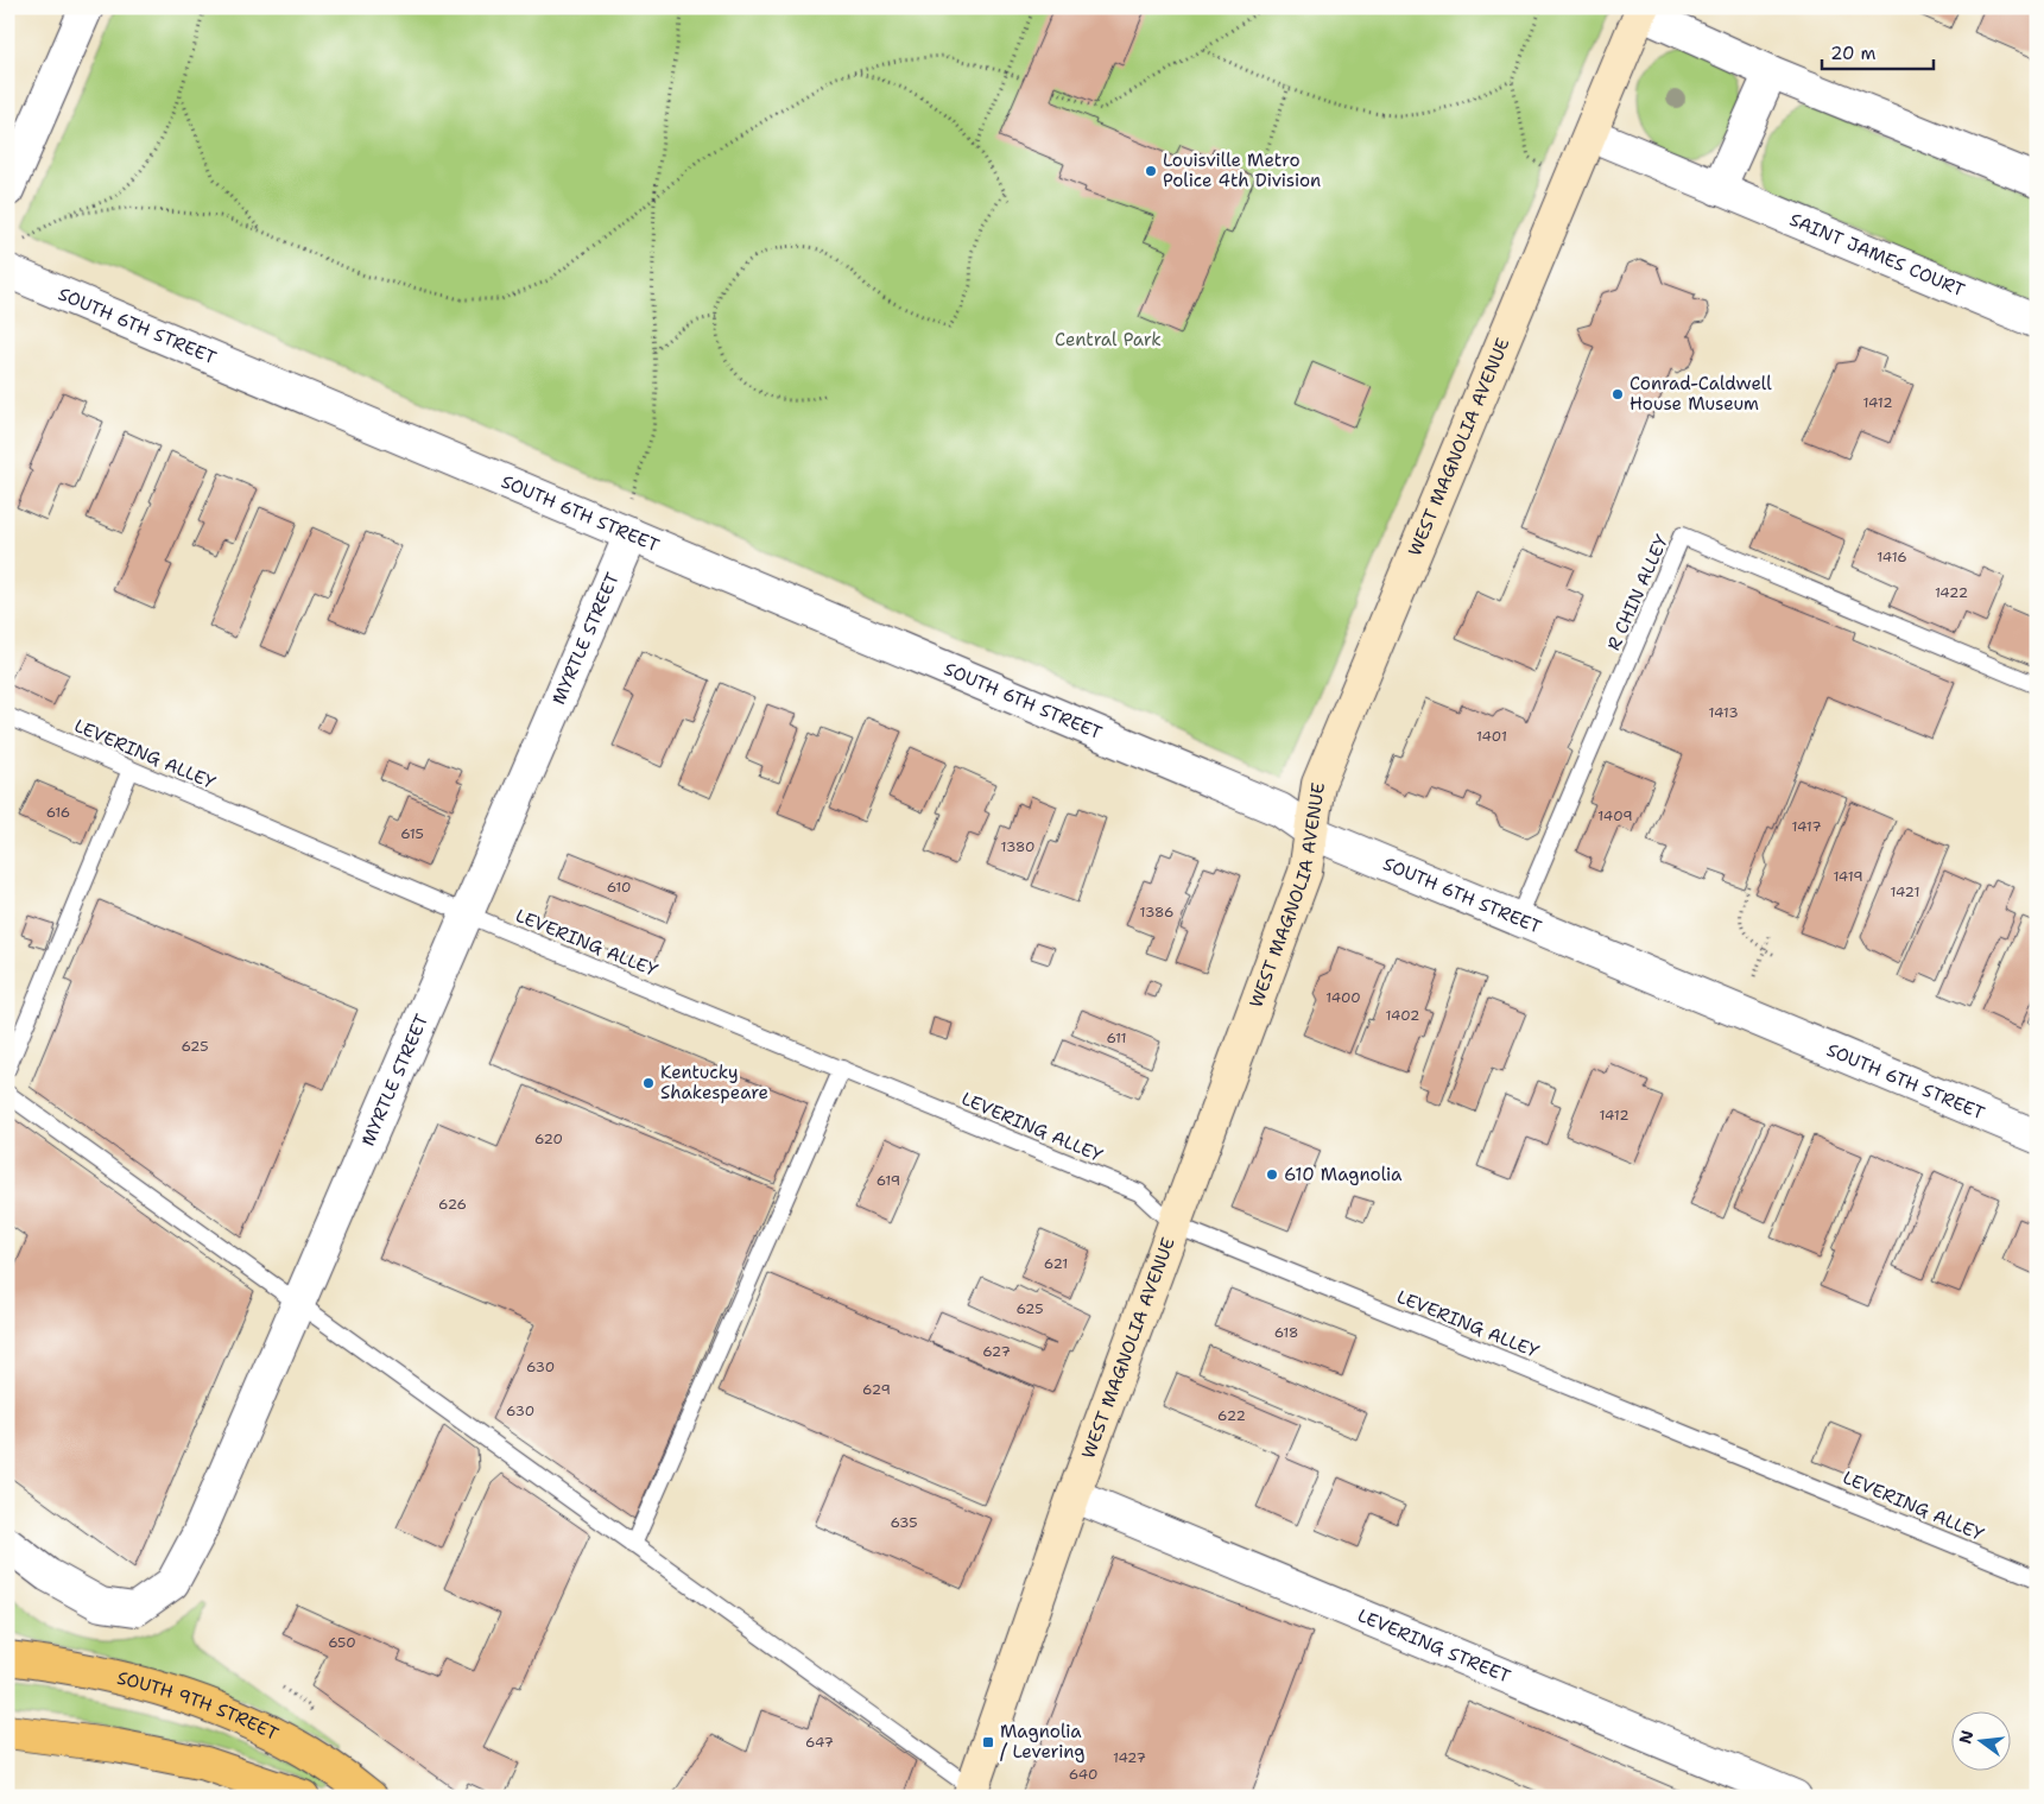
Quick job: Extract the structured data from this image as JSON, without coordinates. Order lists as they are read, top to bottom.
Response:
{
  "streets": {
    "main road": ["SOUTH 9TH STREET"],
    "street": [
      "SAINT JAMES COURT",
      "SOUTH 6TH STREET",
      "WEST MAGNOLIA AVENUE",
      "MYRTLE STREET",
      "LEVERING STREET"
    ],
    "lane": ["R CHIN ALLEY", "LEVERING ALLEY"]
  },
  "crossings": [
    ["SAINT JAMES COURT", "WEST MAGNOLIA AVENUE"],
    ["SOUTH 6TH STREET", "WEST MAGNOLIA AVENUE"],
    ["SOUTH 6TH STREET", "R CHIN ALLEY"],
    ["SOUTH 6TH STREET", "MYRTLE STREET"],
    ["WEST MAGNOLIA AVENUE", "LEVERING ALLEY"],
    ["WEST MAGNOLIA AVENUE", "LEVERING STREET"],
    ["MYRTLE STREET", "LEVERING ALLEY"]
  ],
  "parks": ["Central Park"],
  "places": {
    "other": [
      "Louisville Metro Police 4th Division",
      "Conrad-Caldwell House Museum",
      "Kentucky Shakespeare",
      "610 Magnolia"
    ],
    "transit": ["Magnolia / Levering"]
  },
  "house_numbers": [
    "1412",
    "1416",
    "1422",
    "1413",
    "1401",
    "616",
    "1409",
    "1417",
    "615",
    "1380",
    "1419",
    "610",
    "1421",
    "1386",
    "1400",
    "1402",
    "611",
    "625",
    "1412",
    "620",
    "619",
    "626",
    "621",
    "625",
    "618",
    "627",
    "630",
    "629",
    "630",
    "622",
    "635",
    "650",
    "647",
    "1427",
    "640"
  ],
  "scale_bar": "20 m",
  "north": "left"
}
